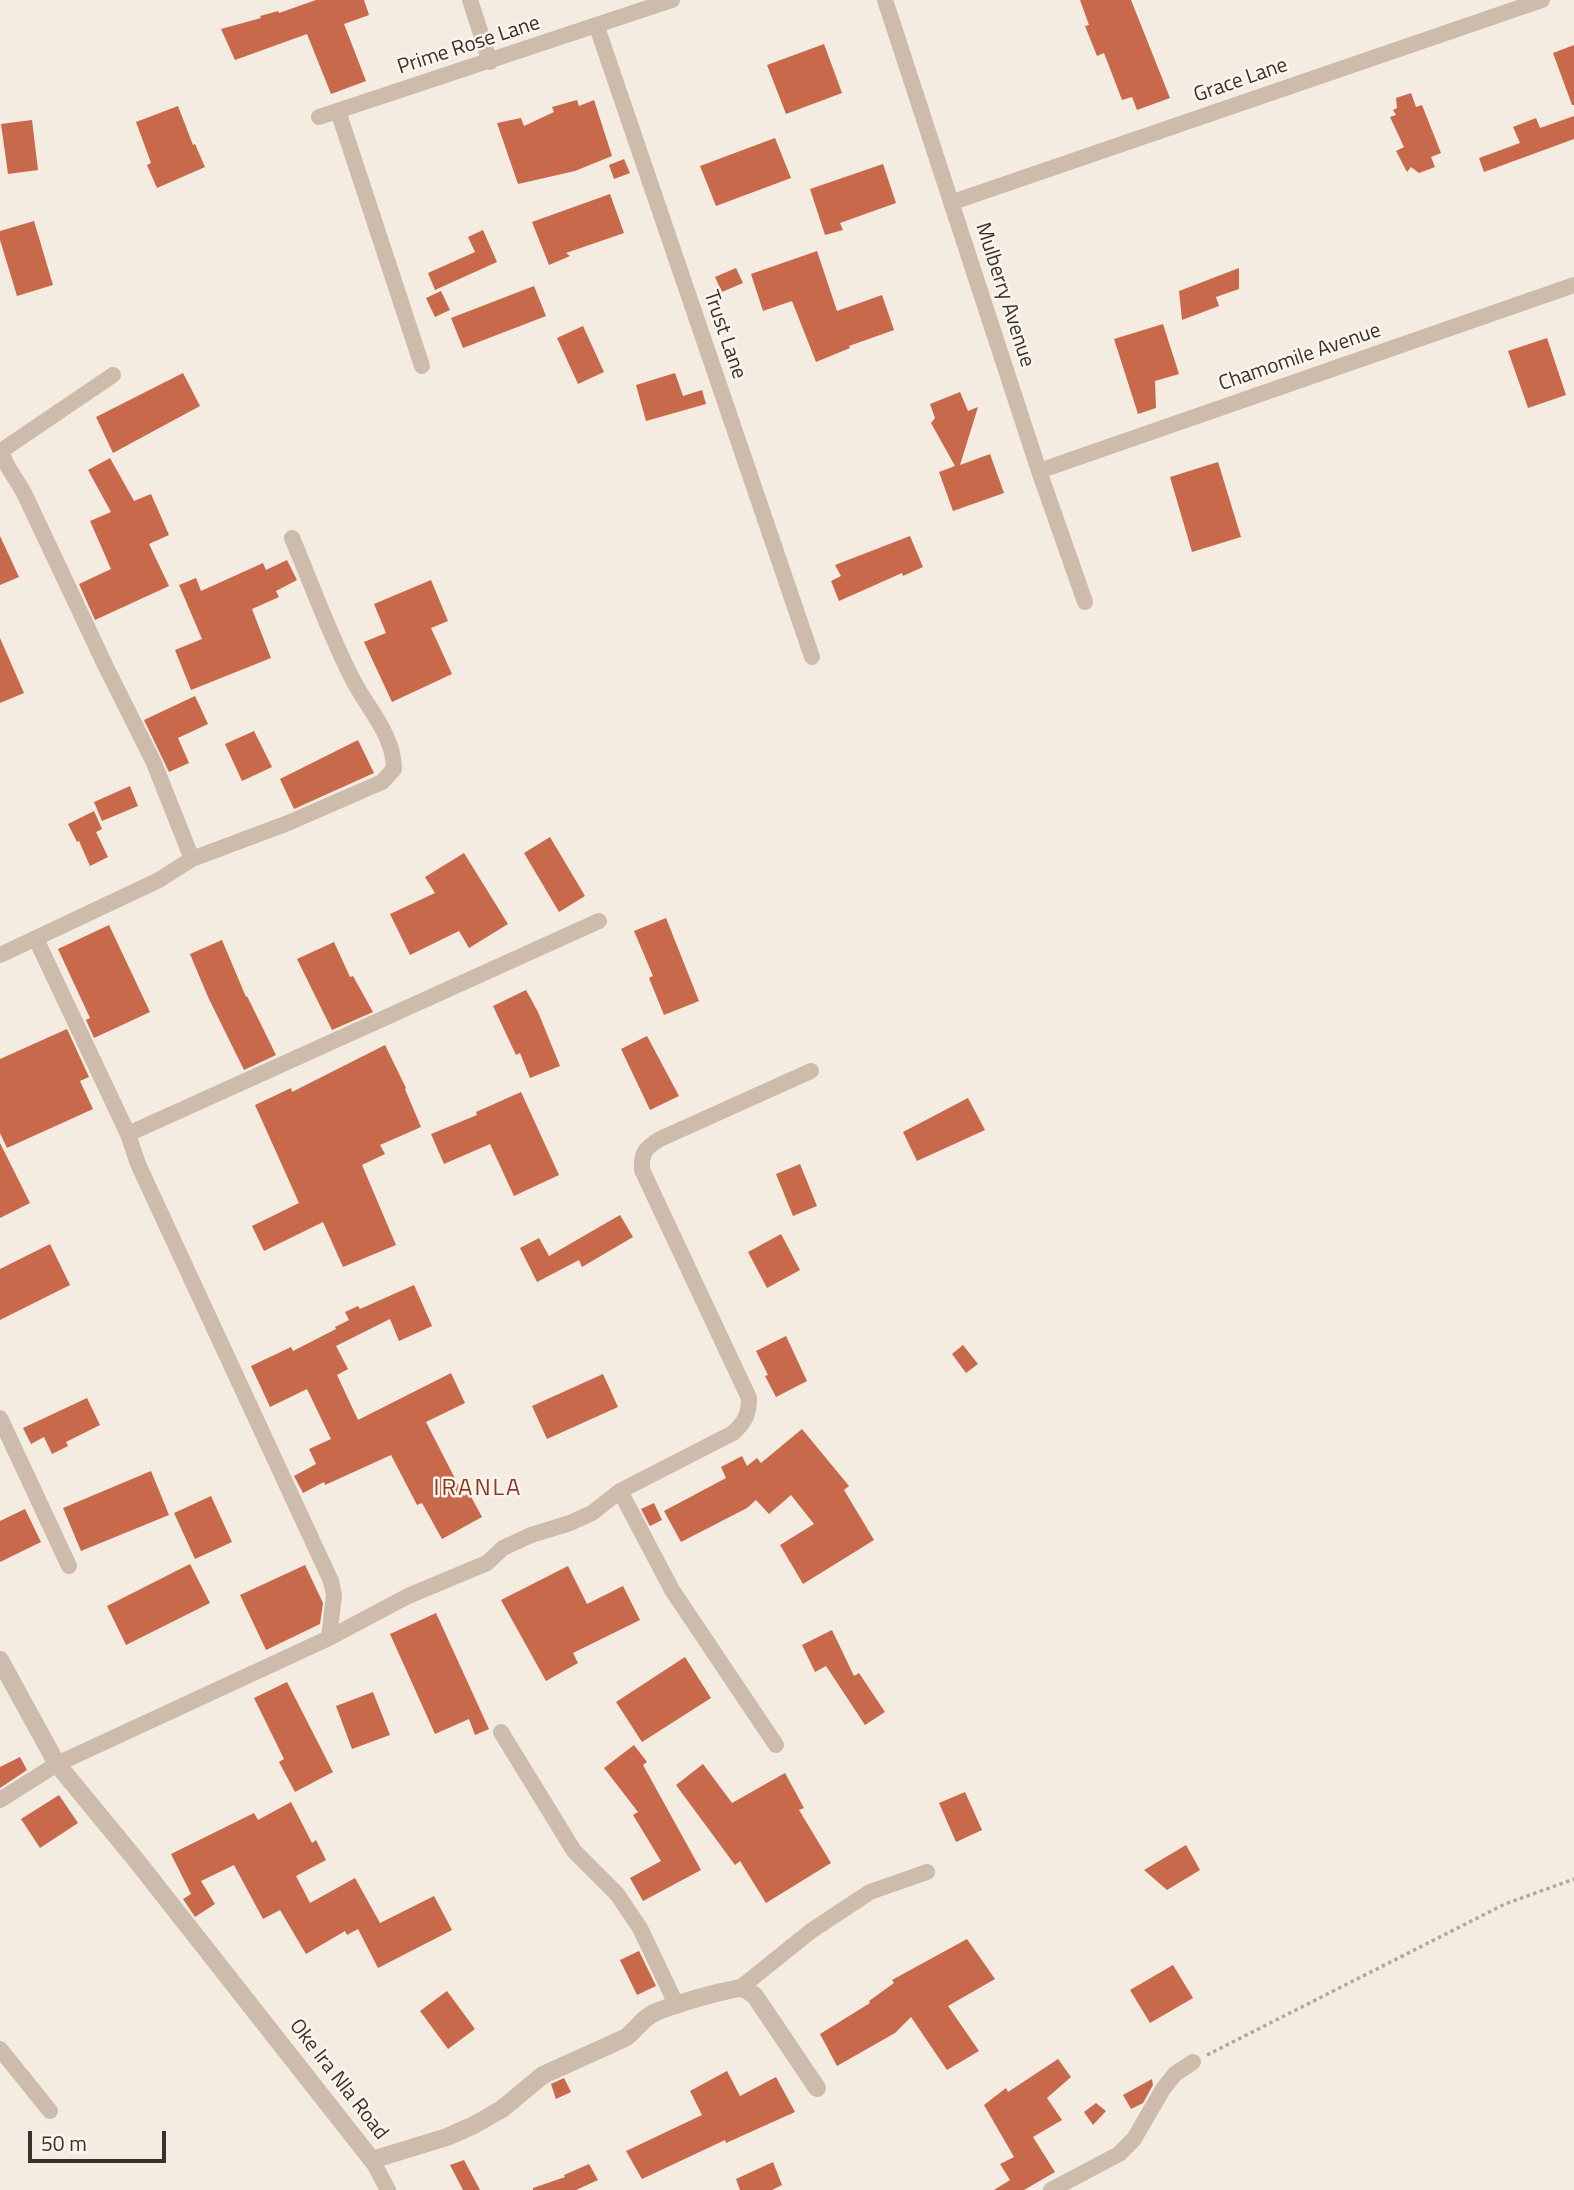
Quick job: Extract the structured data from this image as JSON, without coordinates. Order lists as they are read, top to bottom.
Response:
{
  "streets": {
    "street": [
      "Prime Rose Lane",
      "Grace Lane",
      "Mulberry Avenue",
      "Trust Lane",
      "Chamomile Avenue",
      "Oke Ira Nla Road"
    ]
  },
  "crossings": [
    ["Prime Rose Lane", "Trust Lane"],
    ["Grace Lane", "Mulberry Avenue"],
    ["Mulberry Avenue", "Chamomile Avenue"]
  ],
  "districts": ["IRANLA"],
  "scale_bar": "50 m"
}
